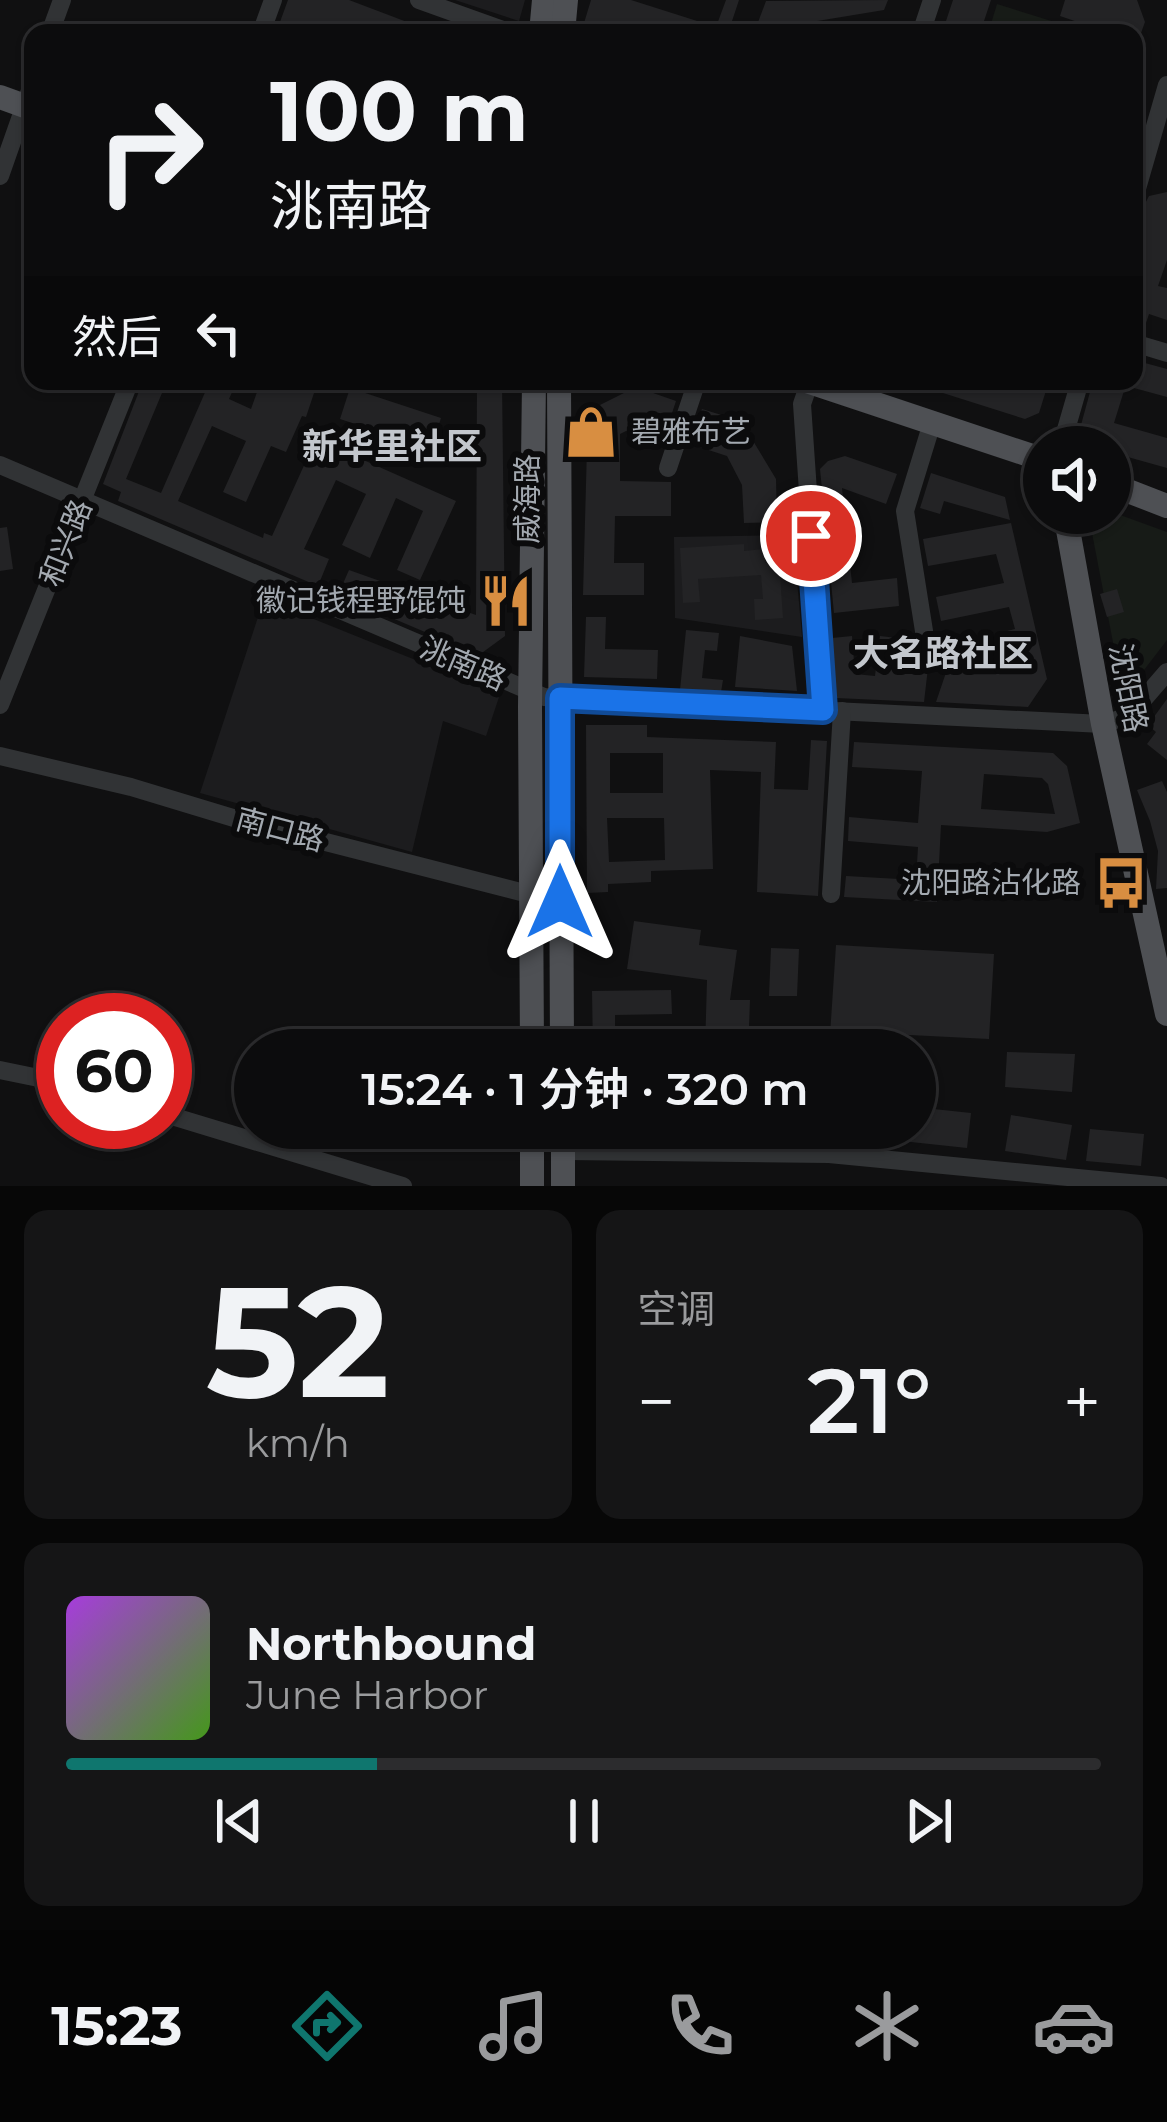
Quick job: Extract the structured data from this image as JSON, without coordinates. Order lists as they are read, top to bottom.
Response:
{
  "streets": {
    "main road": ["威海路", "沈阳路"],
    "street": ["和兴路", "洮南路", "南口路"]
  },
  "crossings": [
    ["威海路", "洮南路"],
    ["威海路", "南口路"],
    ["和兴路", "洮南路"],
    ["洮南路", "沈阳路"]
  ],
  "districts": ["新华里社区", "大名路社区"],
  "places": {
    "shop": ["碧雅布艺"],
    "restaurant": ["徽记钱程野馄饨"],
    "bus stop": ["沈阳路沾化路"]
  },
  "page": {
    "turn": ["100 m", "洮南路"],
    "then": "然后",
    "limit": "60",
    "trip": "15:24 · 1 分钟 · 320 m",
    "tile": [
      ["52", "km/h"],
      "空调"
    ],
    "heat": ["−", "21°", "+"],
    "song": ["Northbound", "June Harbor"],
    "tabs": "15:23"
  }
}
